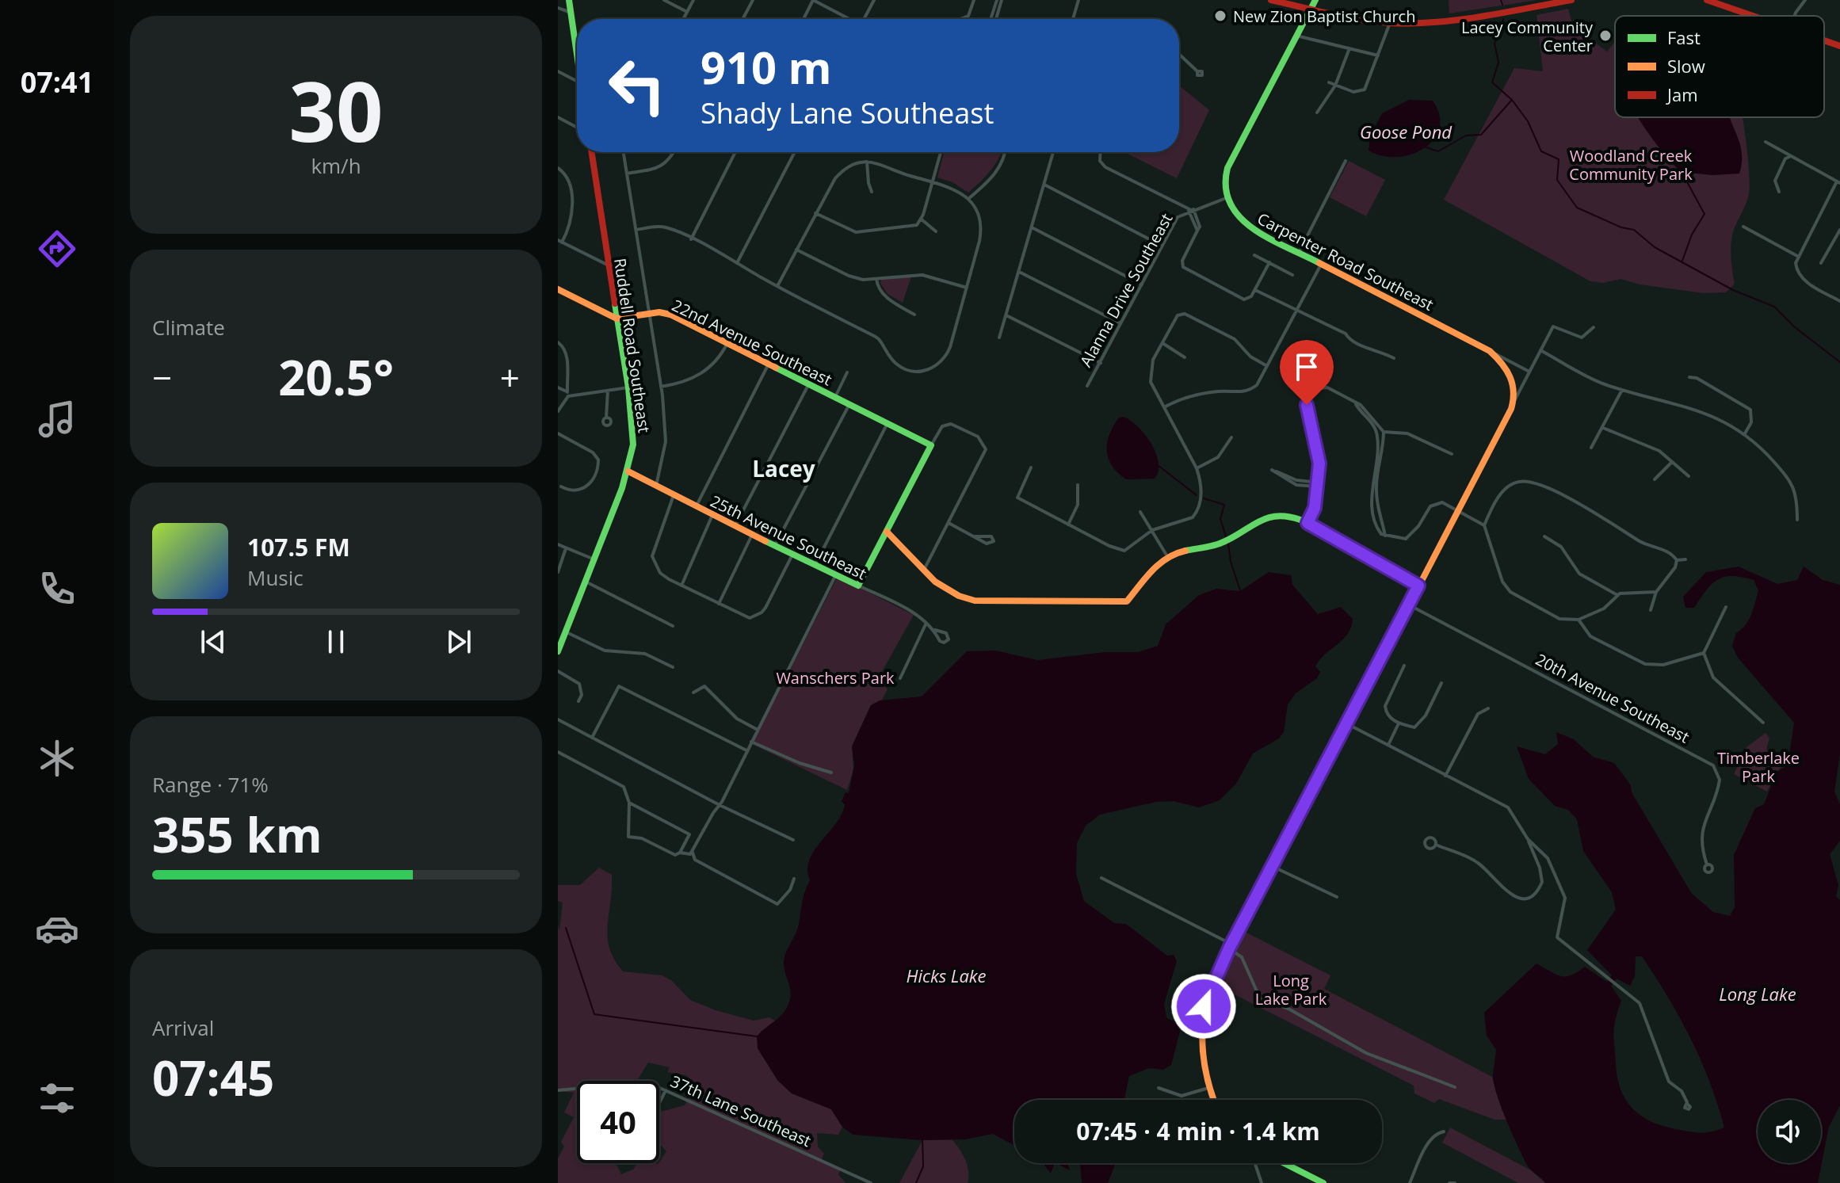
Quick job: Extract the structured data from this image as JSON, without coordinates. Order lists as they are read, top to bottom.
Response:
{
  "streets": {
    "street": [
      "Carpenter Road Southeast",
      "Alanna Drive Southeast",
      "22nd Avenue Southeast",
      "Ruddell Road Southeast",
      "25th Avenue Southeast",
      "20th Avenue Southeast",
      "37th Lane Southeast"
    ]
  },
  "crossings": [
    ["Carpenter Road Southeast", "Alanna Drive Southeast"],
    ["22nd Avenue Southeast", "Ruddell Road Southeast"],
    ["Ruddell Road Southeast", "25th Avenue Southeast"]
  ],
  "districts": ["Lacey"],
  "water": ["Goose Pond", "Hicks Lake", "Long Lake"],
  "parks": [
    "Woodland Creek Community Park",
    "Wanschers Park",
    "Timberlake Park",
    "Long Lake Park"
  ],
  "places": ["New Zion Baptist Church", "Lacey Community Center"],
  "legend": ["Fast", "Slow", "Jam"],
  "page": {
    "tabs": "07:41",
    "tile": [
      ["30", "km/h"],
      "Climate",
      ["Range · 71%", "355 km"],
      ["Arrival", "07:45"]
    ],
    "turn": ["910 m", "Shady Lane Southeast"],
    "heat": ["−", "20.5°", "+"],
    "song": ["107.5 FM", "Music"],
    "limit": "40",
    "trip": "07:45 · 4 min · 1.4 km"
  }
}
